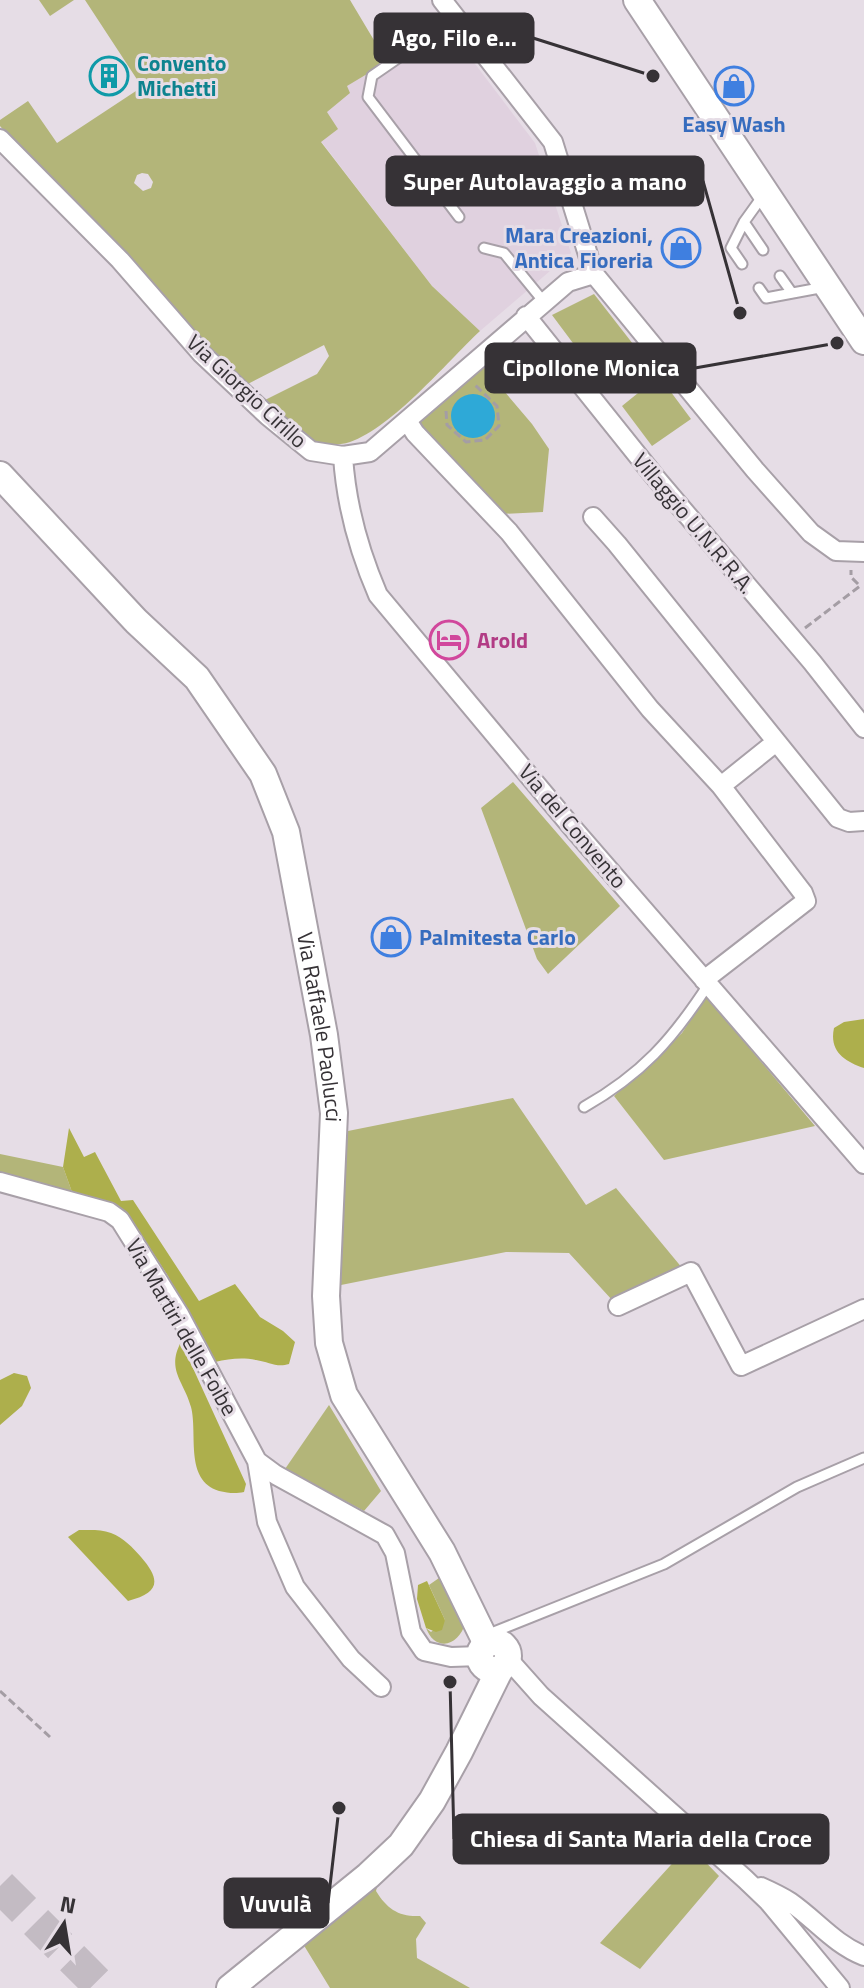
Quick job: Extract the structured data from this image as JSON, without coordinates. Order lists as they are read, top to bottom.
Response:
{
  "streets": {
    "main road": ["Via Raffaele Paolucci"],
    "street": [
      "Via Giorgio Cirillo",
      "Villaggio U.N.R.R.A.",
      "Via del Convento",
      "Via Martiri delle Foibe"
    ]
  },
  "crossings": [
    ["Via Giorgio Cirillo", "Via del Convento"],
    ["Via Raffaele Paolucci", "Via Martiri delle Foibe"]
  ],
  "places": {
    "building": ["Convento Michetti"],
    "other": [
      "Ago, Filo e...",
      "Super Autolavaggio a mano",
      "Cipollone Monica",
      "Chiesa di Santa Maria della Croce",
      "Vuvulà"
    ],
    "shop": ["Easy Wash", "Mara Creazioni, Antica Fioreria", "Palmitesta Carlo"],
    "hotel": ["Arold"]
  },
  "north": "top"
}
